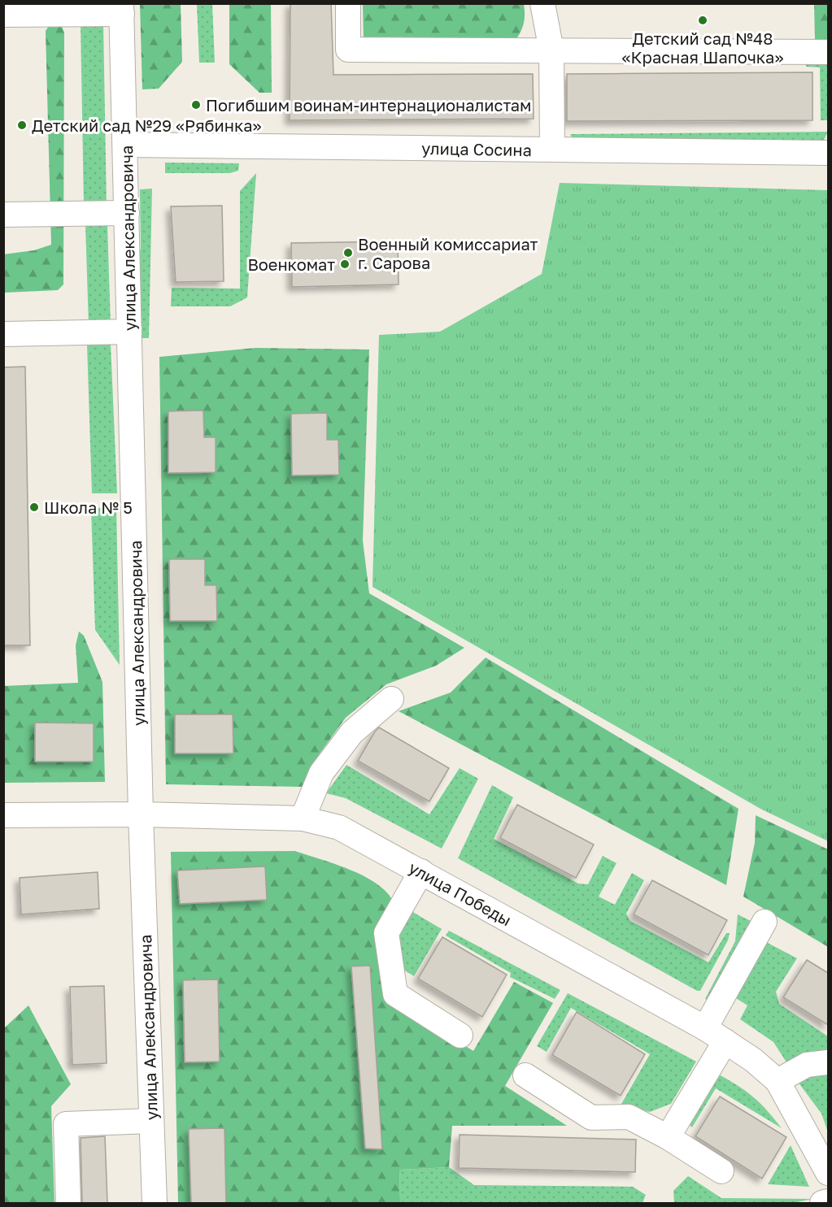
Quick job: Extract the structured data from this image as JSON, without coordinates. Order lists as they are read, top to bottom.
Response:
{
  "streets": {
    "street": ["улица Сосина", "улица Александровича", "улица Победы"]
  },
  "crossings": [
    ["улица Сосина", "улица Александровича"],
    ["улица Александровича", "улица Победы"]
  ],
  "places": [
    "Детский сад №48 «Красная Шапочка»",
    "Погибшим воинам-интернационалистам",
    "Детский сад №29 «Рябинка»",
    "Военный комиссариат г. Сарова",
    "Военкомат",
    "Школа № 5"
  ]
}
